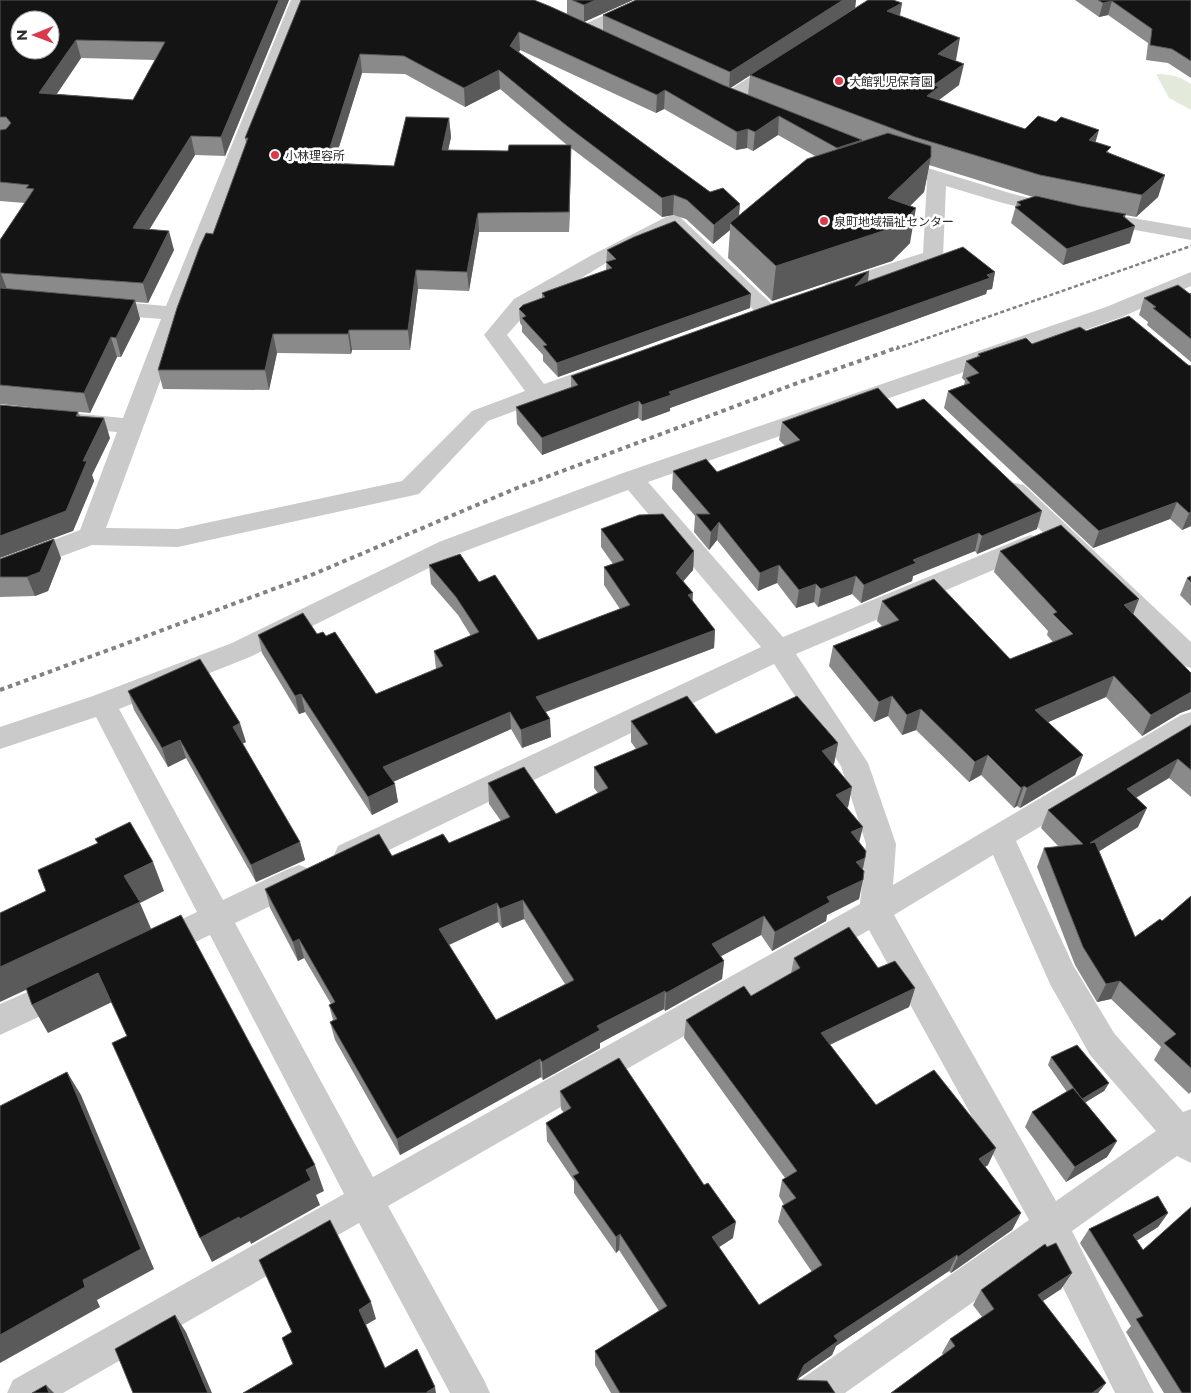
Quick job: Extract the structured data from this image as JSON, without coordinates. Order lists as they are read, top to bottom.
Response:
{
  "places": ["大館乳児保育園", "小林理容所", "泉町地域福祉センター"],
  "north": "left"
}
